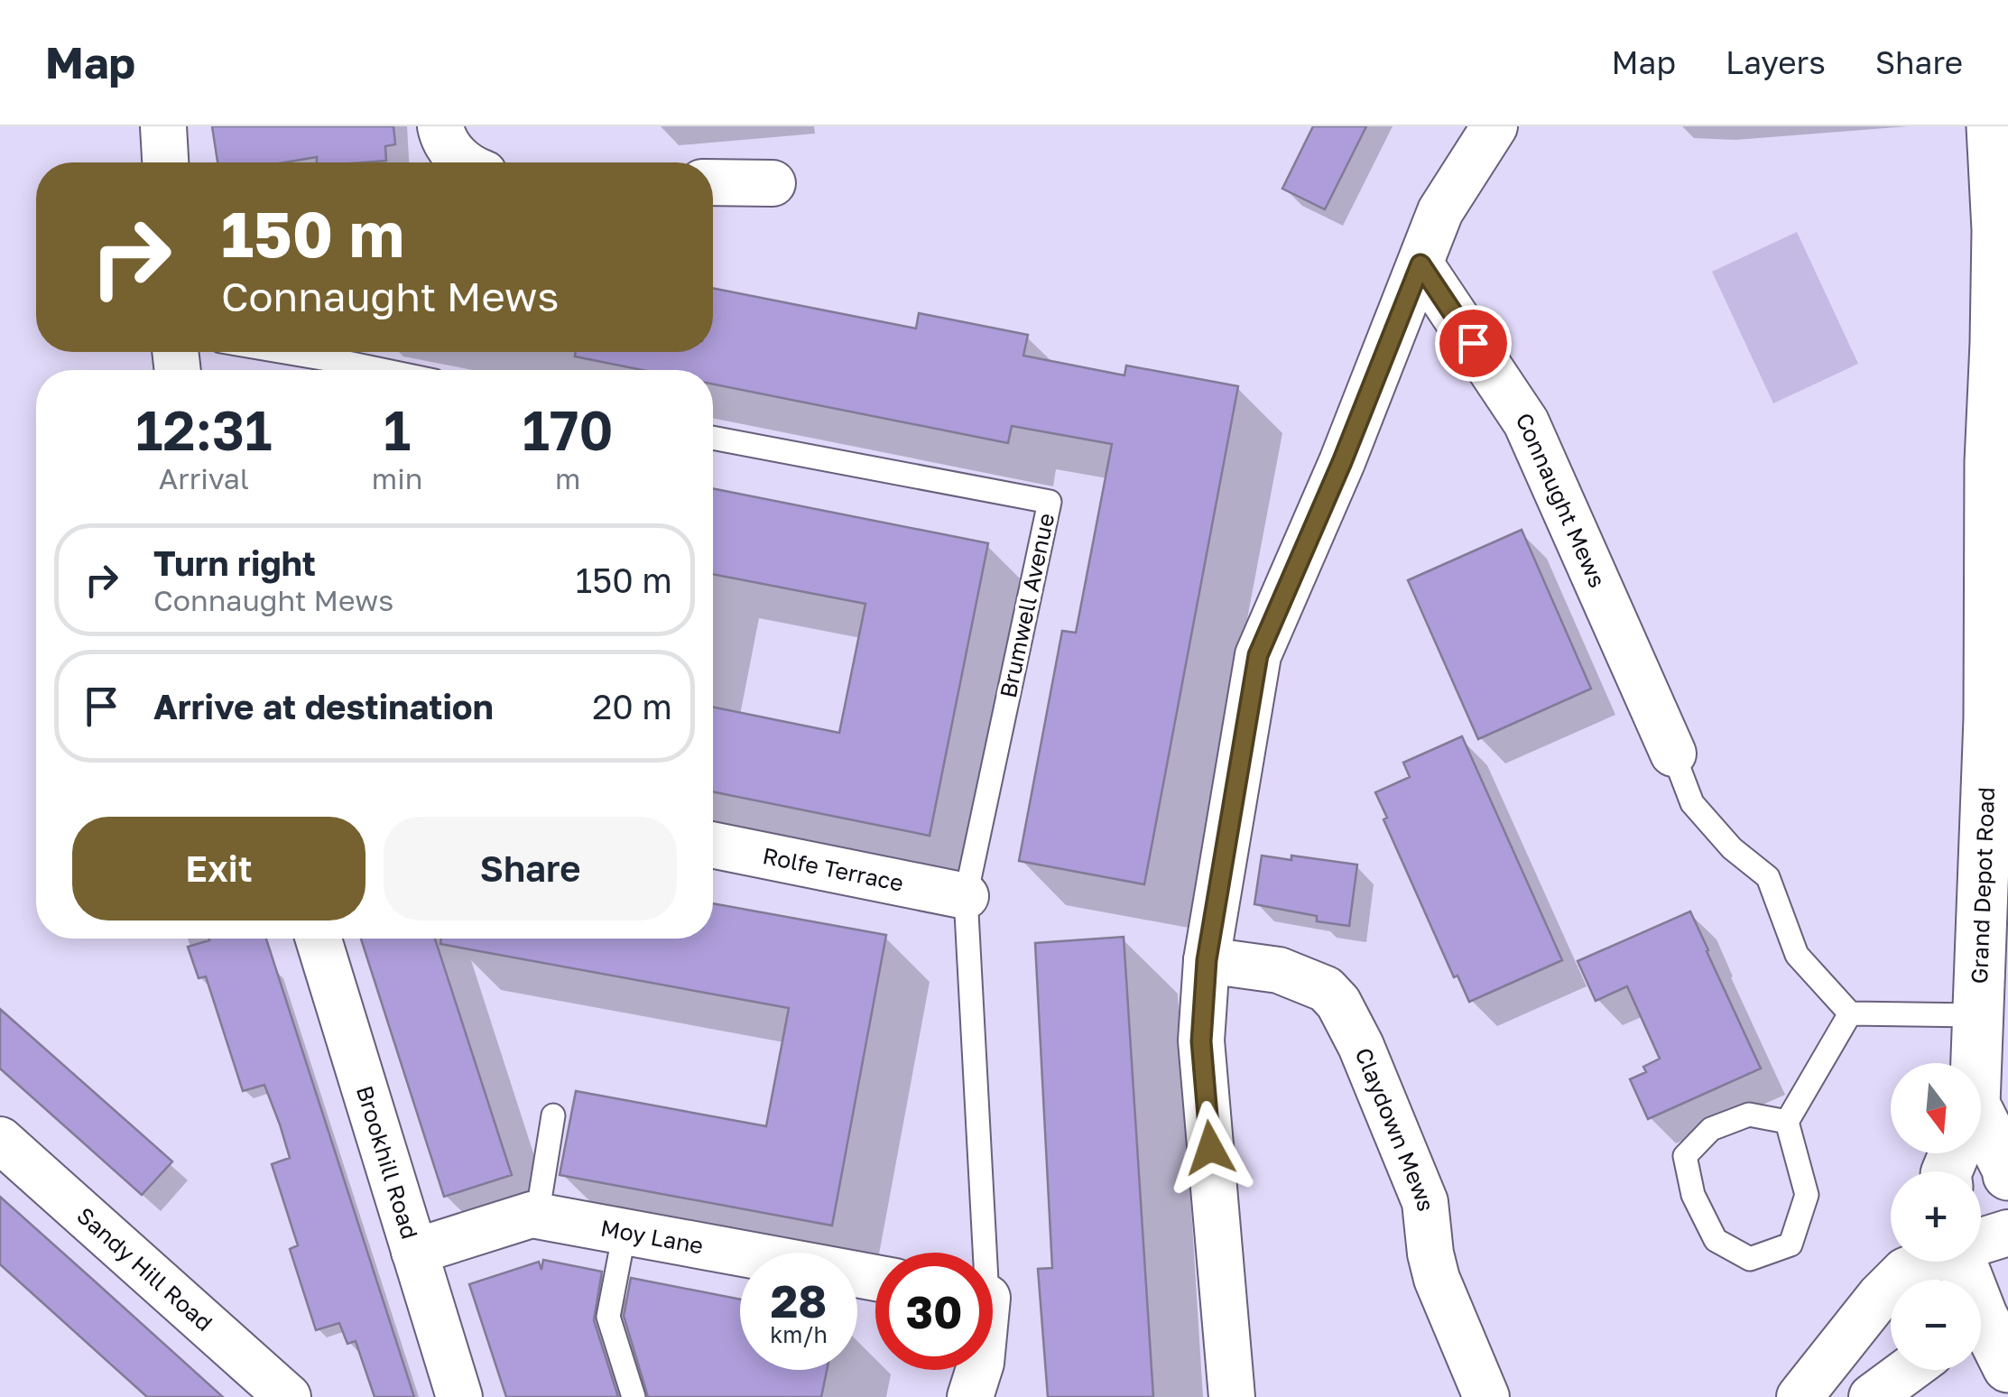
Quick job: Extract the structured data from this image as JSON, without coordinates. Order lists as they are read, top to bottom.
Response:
{
  "streets": {
    "highway": ["Grand Depot Road"],
    "street": [
      "Connaught Mews",
      "Rolfe Terrace",
      "Claydown Mews",
      "Brookhill Road",
      "Moy Lane",
      "Sandy Hill Road"
    ],
    "lane": ["Brumwell Avenue"]
  },
  "crossings": [
    ["Brumwell Avenue", "Rolfe Terrace"],
    ["Brookhill Road", "Moy Lane"]
  ],
  "north": "bottom",
  "page": {
    "header": "Map",
    "nav": ["Map", "Layers", "Share"],
    "turn": ["150 m", "Connaught Mews"],
    "eta": [
      "12:31",
      "Arrival",
      "1",
      "min",
      "170",
      "m"
    ],
    "list": [
      {
        "name": "Turn right",
        "note": "Connaught Mews",
        "value": "150 m"
      },
      {
        "name": "Arrive at destination",
        "value": "20 m"
      }
    ],
    "buttons": ["Exit", "Share"],
    "map_buttons": ["+", "−"],
    "speed": "28 km/h",
    "limit": "30"
  }
}
